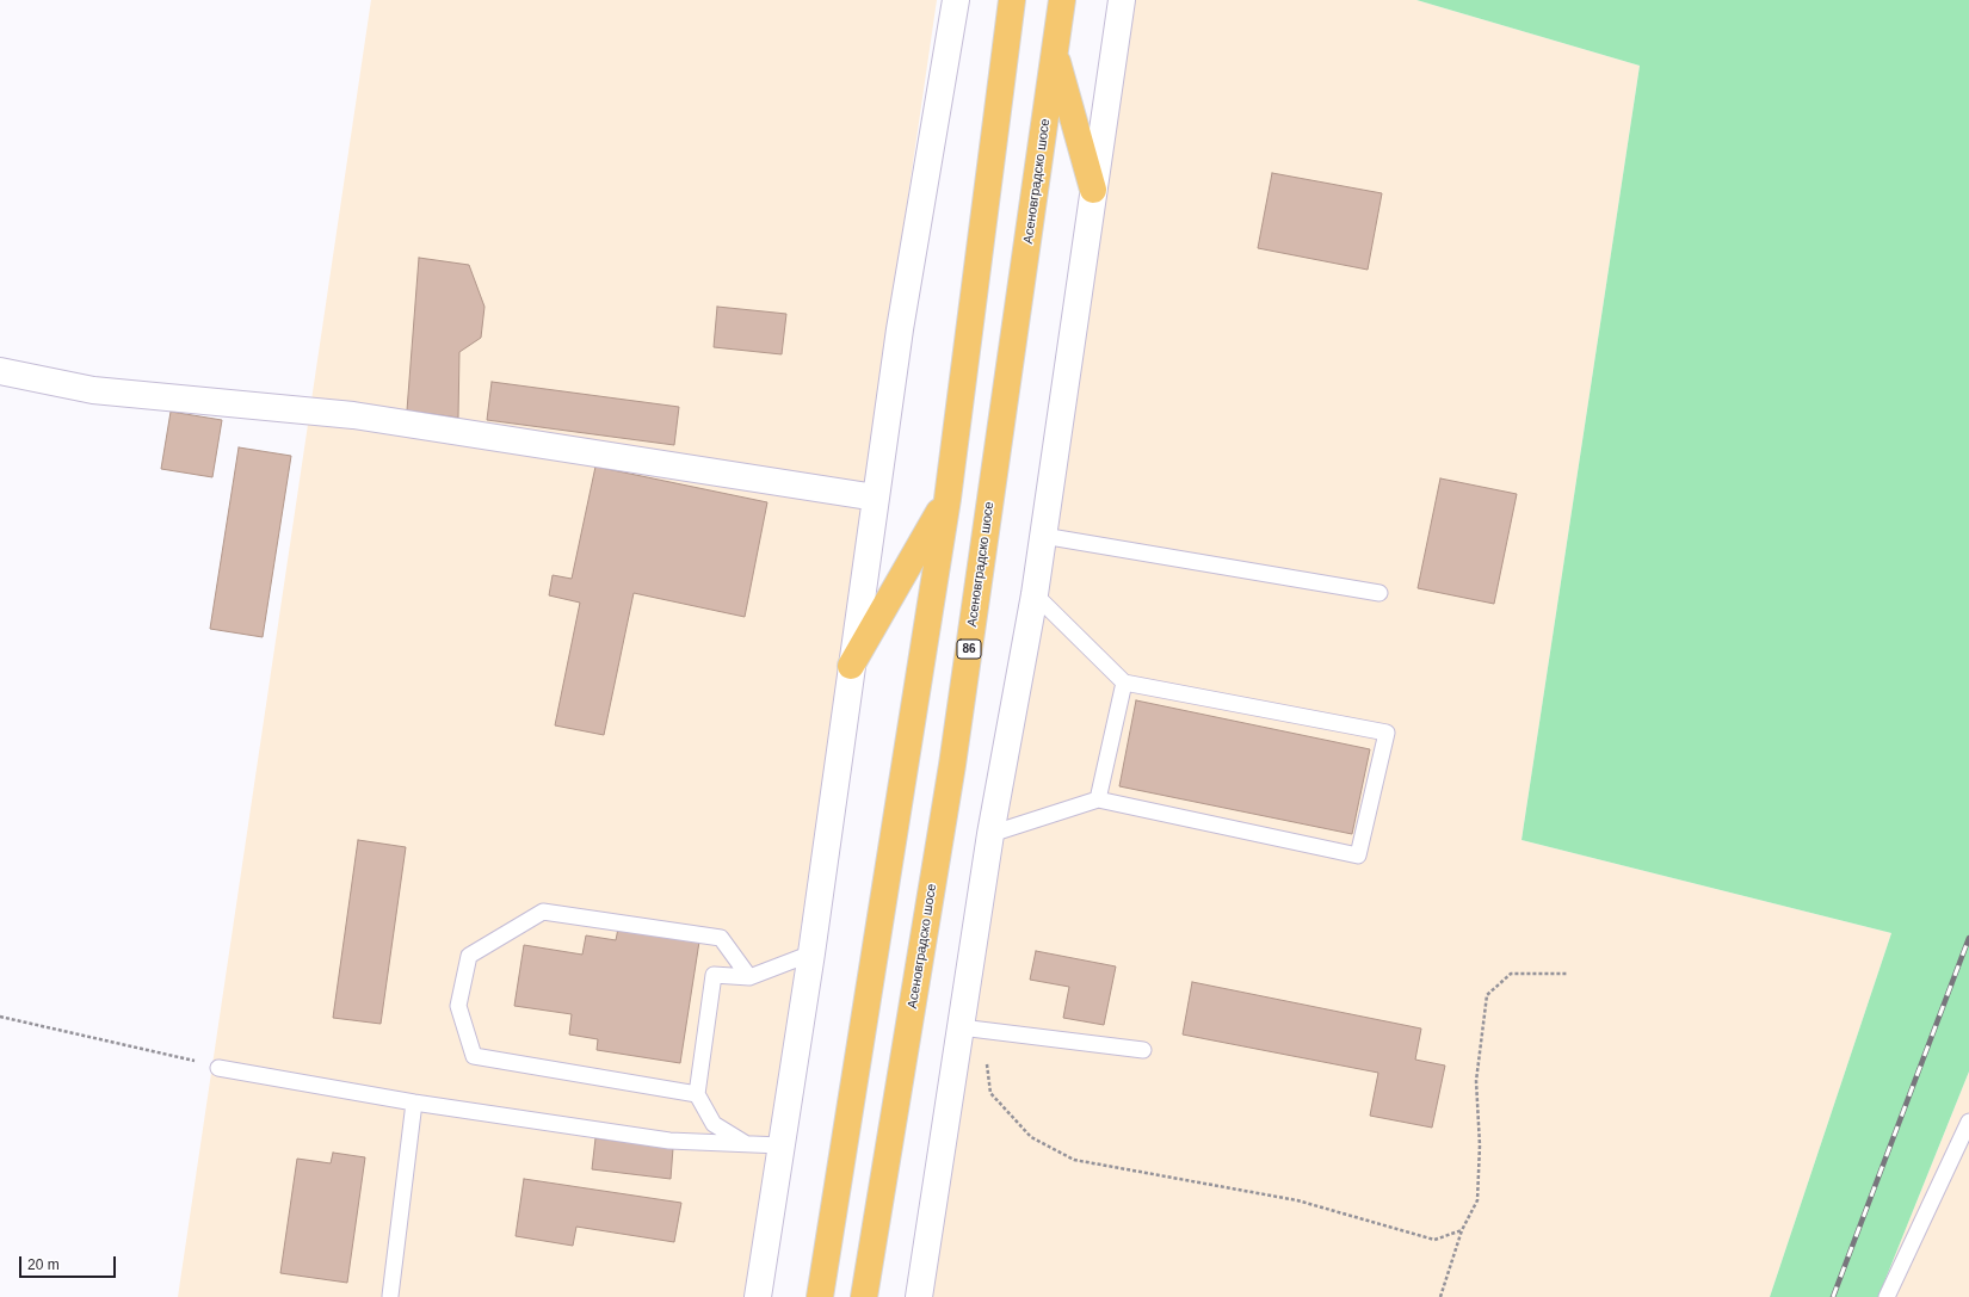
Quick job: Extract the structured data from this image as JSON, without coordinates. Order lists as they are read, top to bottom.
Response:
{
  "streets": {
    "highway": ["Асеновградско шосе", "86"]
  },
  "scale_bar": "20 m"
}
